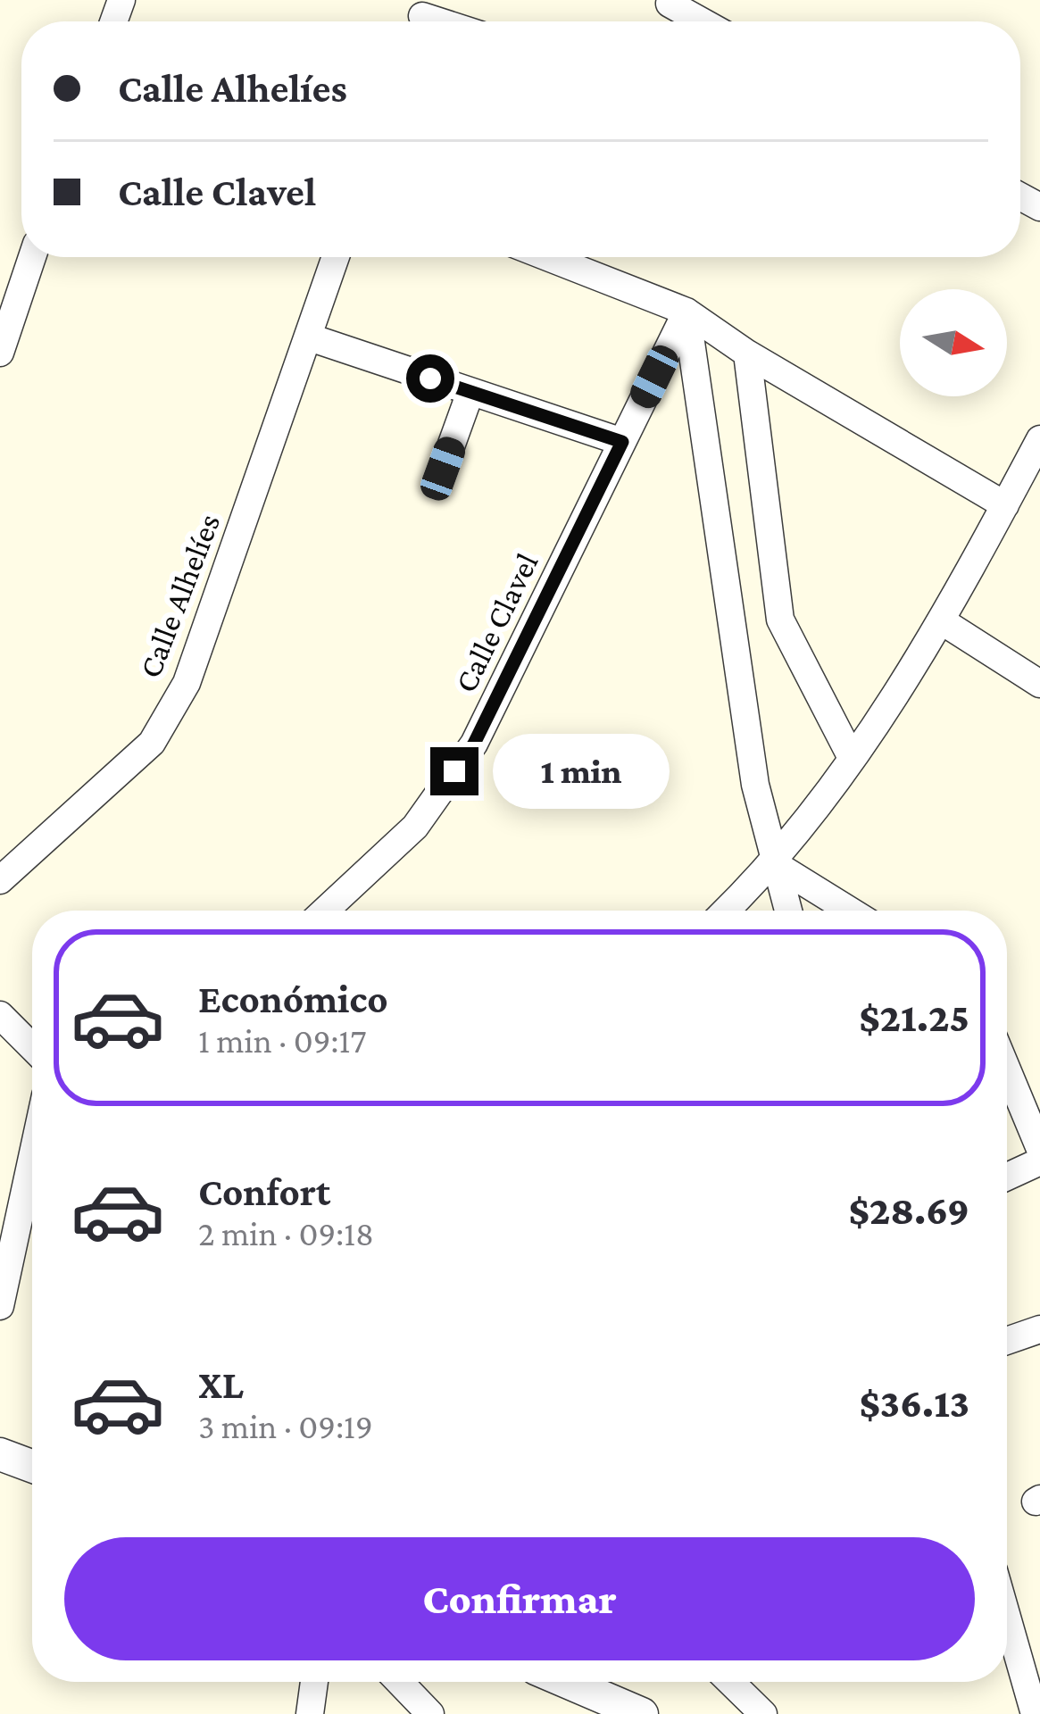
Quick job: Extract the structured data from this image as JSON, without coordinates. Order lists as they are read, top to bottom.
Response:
{
  "streets": {
    "street": ["Calle Alhelíes", "Calle Clavel"]
  },
  "north": "right",
  "page": {
    "banner": ["Calle Alhelíes", "Calle Clavel"],
    "bubble": "1 min",
    "list": [
      {
        "name": "Económico",
        "note": "1 min · 09:17",
        "value": "$21.25"
      },
      {
        "name": "Confort",
        "note": "2 min · 09:18",
        "value": "$28.69"
      },
      {
        "name": "XL",
        "note": "3 min · 09:19",
        "value": "$36.13"
      }
    ],
    "buttons": "Confirmar"
  }
}
